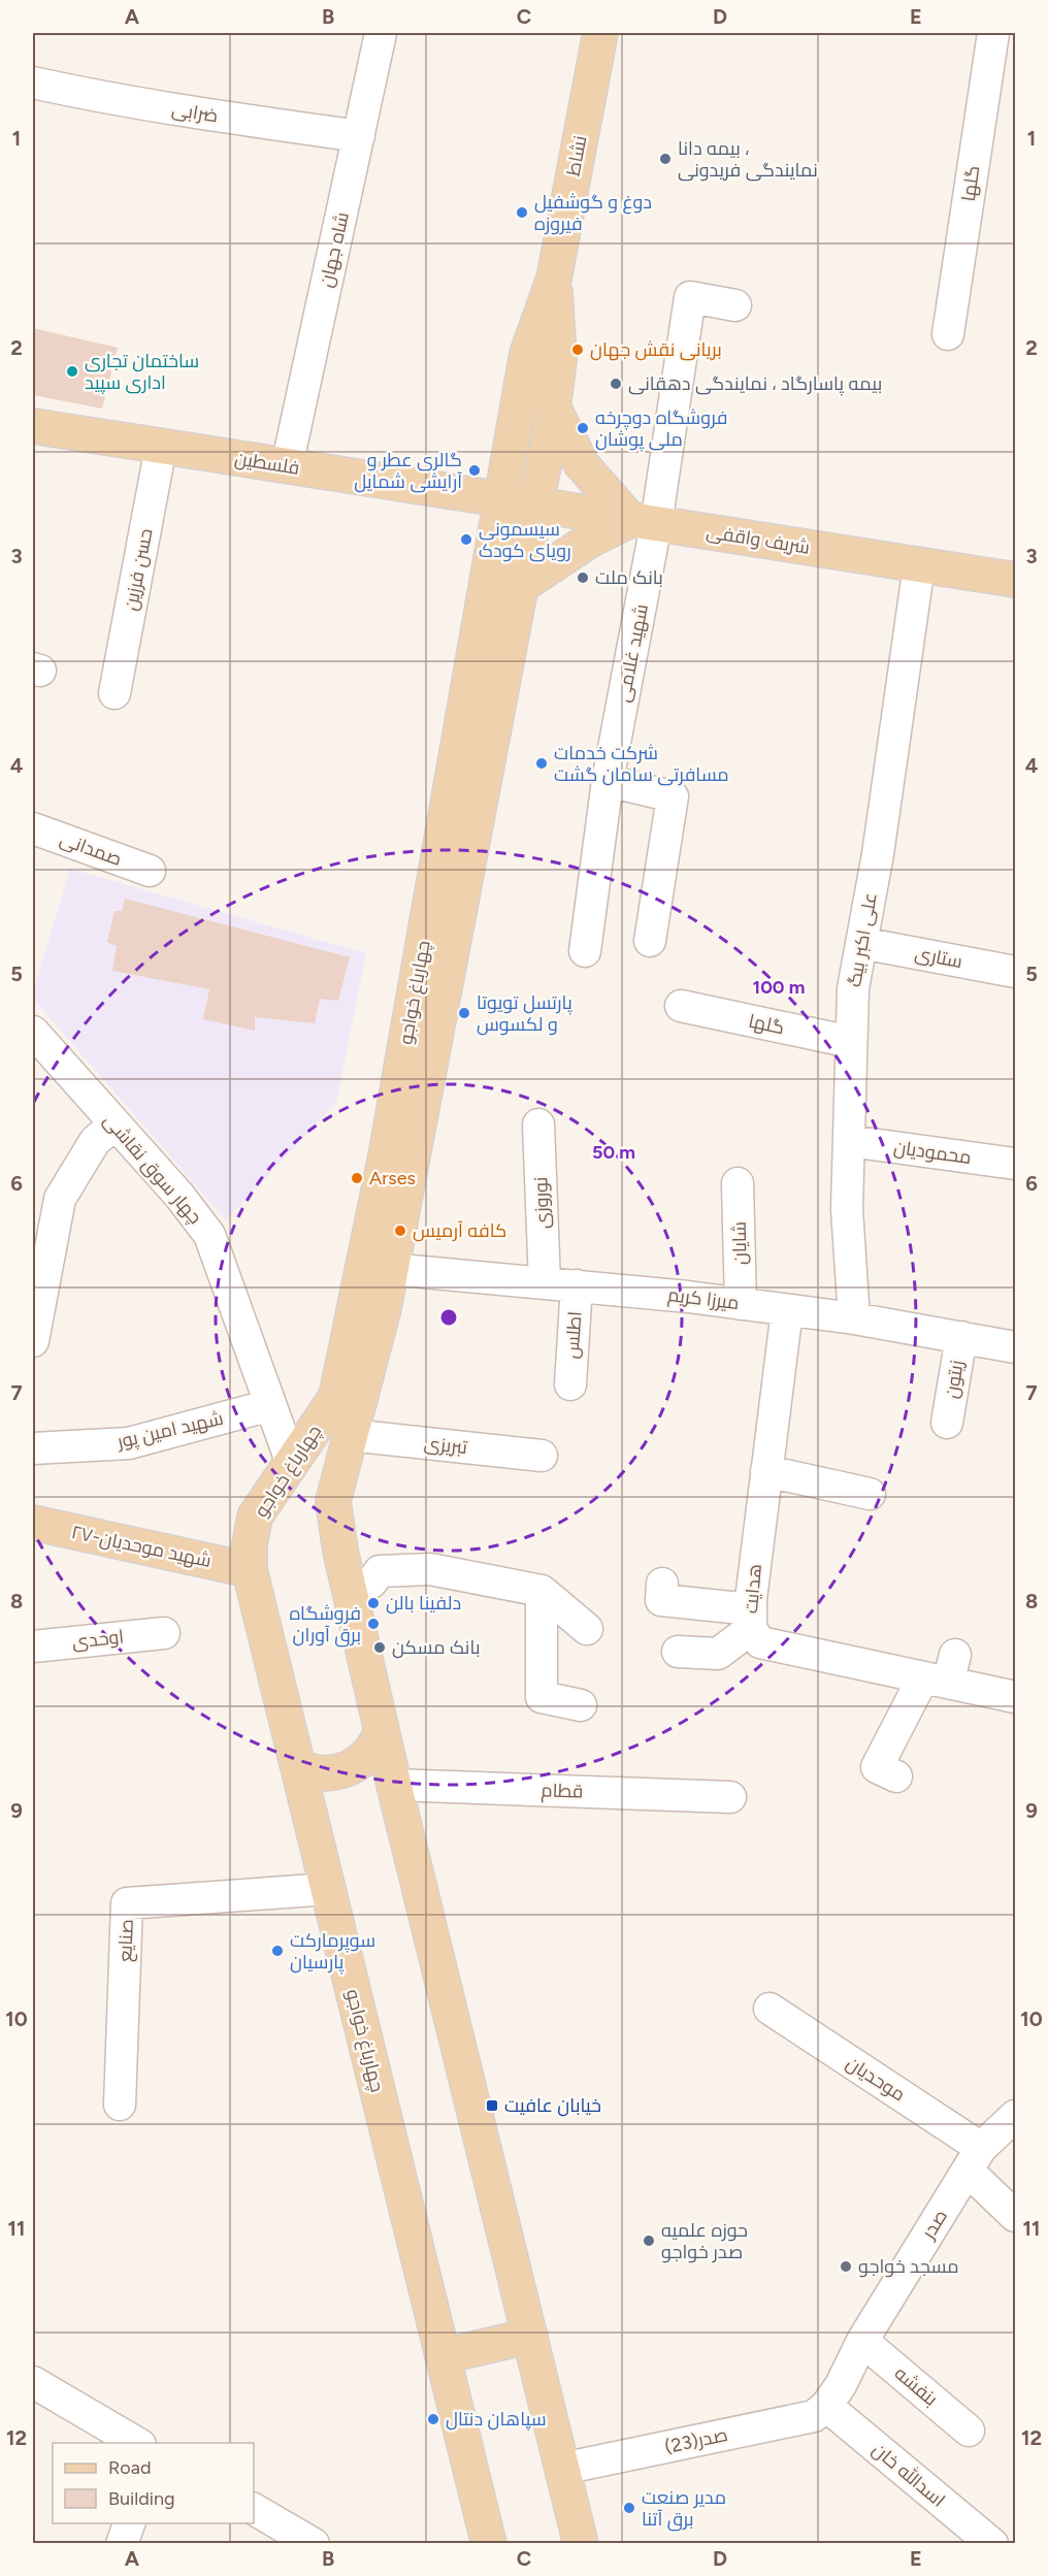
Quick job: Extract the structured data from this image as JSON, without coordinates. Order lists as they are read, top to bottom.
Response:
{
  "streets": {
    "main road": [
      "نشاط",
      "فلسطین",
      "شریف واقفی",
      "چهارباغ خواجو",
      "۲۷-شهید موحدیان"
    ],
    "street": [
      "ضرابی",
      "گلها",
      "شاه جهان",
      "حسن فرزین",
      "شهید غلامی",
      "صمدانی",
      "علی اکبر بیگ",
      "ستاری",
      "محمودیان",
      "چهار سوق نقاشی",
      "نوروزی",
      "شایان",
      "میرزا کریم",
      "اطلس",
      "زیتون",
      "شهید امین پور",
      "تبریزی",
      "هدایت",
      "اوحدی",
      "قطام",
      "صنایع",
      "موحدیان",
      "صدر",
      "بنفشه",
      "(23)صدر",
      "اسدالله خان"
    ]
  },
  "crossings": [
    ["ضرابی", "شاه جهان"],
    ["نشاط", "فلسطین"],
    ["نشاط", "شریف واقفی"],
    ["نشاط", "چهارباغ خواجو"],
    ["گلها", "علی اکبر بیگ"],
    ["شاه جهان", "فلسطین"],
    ["فلسطین", "شریف واقفی"],
    ["فلسطین", "حسن فرزین"],
    ["فلسطین", "چهارباغ خواجو"],
    ["شریف واقفی", "شهید غلامی"],
    ["شریف واقفی", "علی اکبر بیگ"],
    ["شریف واقفی", "چهارباغ خواجو"],
    ["علی اکبر بیگ", "ستاری"],
    ["علی اکبر بیگ", "محمودیان"],
    ["علی اکبر بیگ", "میرزا کریم"],
    ["چهارباغ خواجو", "چهار سوق نقاشی"],
    ["چهارباغ خواجو", "میرزا کریم"],
    ["چهارباغ خواجو", "تبریزی"],
    ["چهارباغ خواجو", "۲۷-شهید موحدیان"],
    ["چهارباغ خواجو", "قطام"],
    ["چهارباغ خواجو", "صنایع"],
    ["چهارباغ خواجو", "(23)صدر"],
    ["چهار سوق نقاشی", "شهید امین پور"],
    ["نوروزی", "میرزا کریم"],
    ["شایان", "میرزا کریم"],
    ["میرزا کریم", "اطلس"],
    ["میرزا کریم", "زیتون"],
    ["میرزا کریم", "هدایت"],
    ["موحدیان", "صدر"],
    ["صدر", "بنفشه"],
    ["صدر", "(23)صدر"],
    ["صدر", "اسدالله خان"],
    ["(23)صدر", "اسدالله خان"]
  ],
  "places": {
    "other": [
      "بیمه دانا ، نمایندگی فریدونی",
      "دوغ و گوشفیل فیروزه",
      "بریانی نقش جهان",
      "ساختمان تجاری اداری سپید",
      "بیمه پاسارگاد ، نمایندگی دهقانی",
      "فروشگاه دوچرخه ملی پوشان",
      "گالری عطر و آرایشی شمایل",
      "سیسمونی رویای کودک",
      "بانک ملت",
      "شرکت خدمات مسافرتی سامان گشت",
      "پارتسل تویوتا و لکسوس",
      "Arses",
      "کافه آرمیس",
      "دلفینا بالن",
      "فروشگاه برق آوران",
      "بانک مسکن",
      "سوپرمارکت پارسیان",
      "حوزه علمیه صدر خواجو",
      "مسجد خواجو",
      "سپاهان دنتال",
      "مدیر صنعت برق آتنا"
    ],
    "transit": ["خیابان عافیت"]
  },
  "legend": ["Road", "Building"],
  "grid": {
    "columns": [
      "A",
      "B",
      "C",
      "D",
      "E"
    ],
    "rows": [
      "1",
      "2",
      "3",
      "4",
      "5",
      "6",
      "7",
      "8",
      "9",
      "10",
      "11",
      "12"
    ]
  },
  "rings": ["100 m", "50 m"]
}
